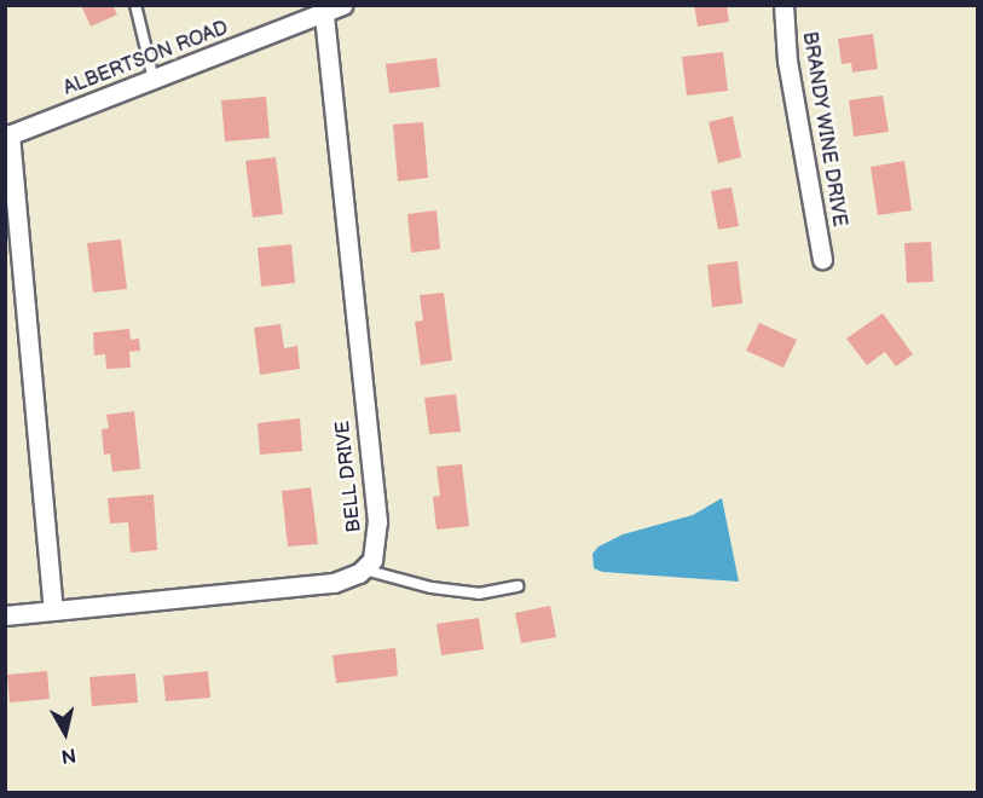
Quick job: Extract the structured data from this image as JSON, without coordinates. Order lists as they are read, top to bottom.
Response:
{
  "streets": {
    "street": ["ALBERTSON ROAD", "BRANDY WINE DRIVE", "BELL DRIVE"]
  },
  "crossings": [
    ["ALBERTSON ROAD", "BELL DRIVE"]
  ],
  "north": "bottom"
}
